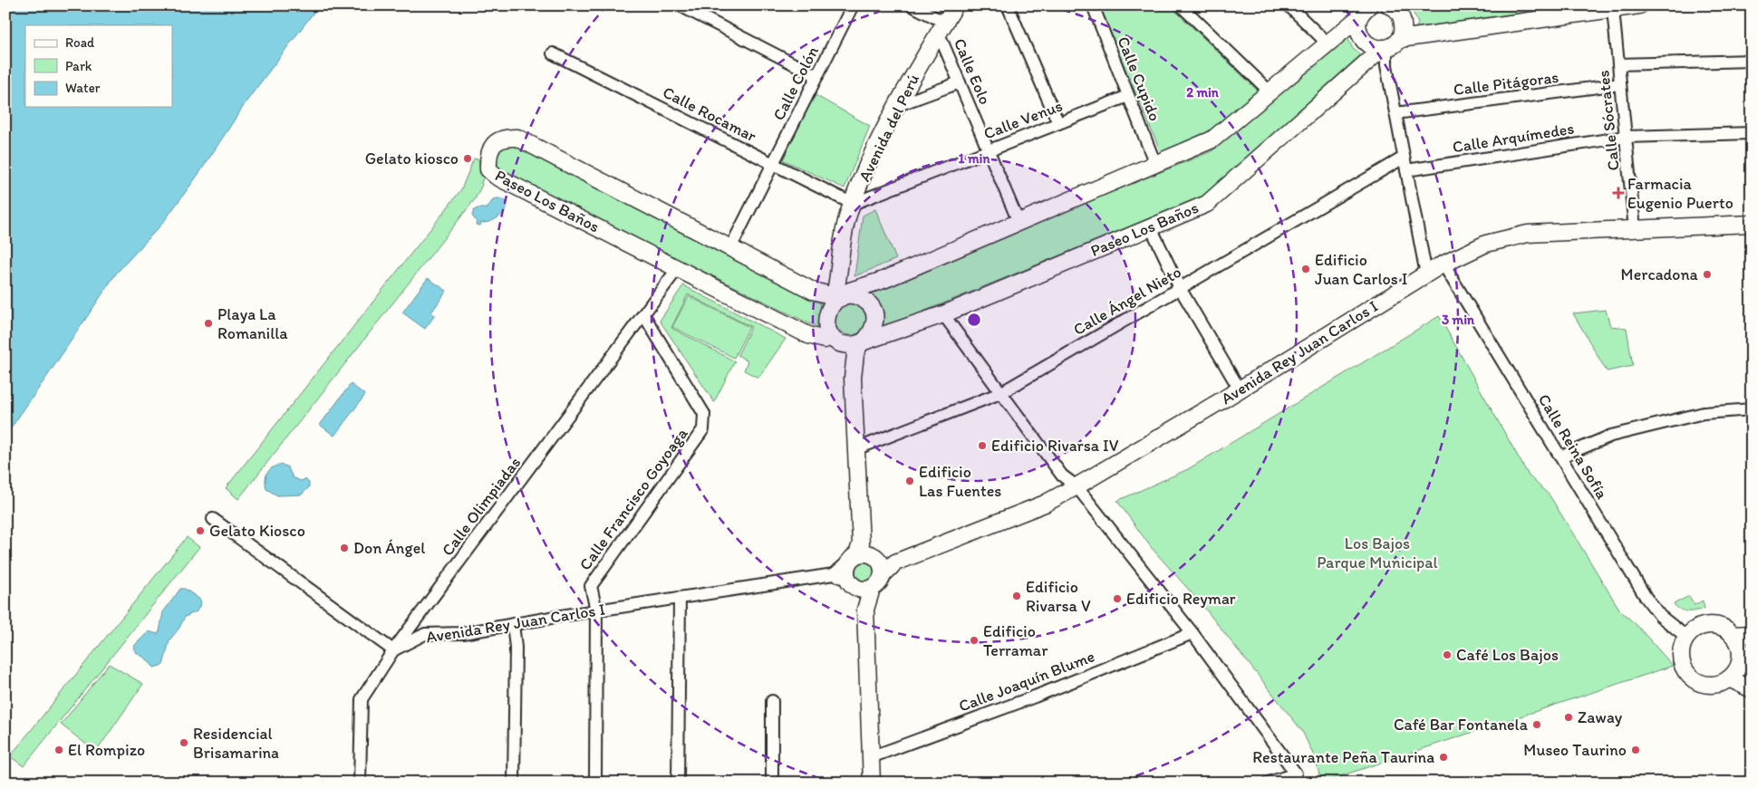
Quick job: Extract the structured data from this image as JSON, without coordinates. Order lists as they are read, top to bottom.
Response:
{
  "streets": {
    "street": [
      "Calle Eolo",
      "Calle Cupido",
      "Calle Colón",
      "Calle Pitágoras",
      "Calle Rocamar",
      "Calle Venus",
      "Calle Sócrates",
      "Avenida del Perú",
      "Calle Arquímedes",
      "Paseo Los Baños",
      "Calle Ángel Nieto",
      "Avenida Rey Juan Carlos I",
      "Calle Reina Sofía",
      "Calle Francisco Goyoaga",
      "Calle Olimpiadas",
      "Calle Joaquín Blume"
    ]
  },
  "crossings": [
    ["Calle Eolo", "Calle Venus"],
    ["Calle Eolo", "Avenida del Perú"],
    ["Calle Cupido", "Calle Venus"],
    ["Calle Colón", "Calle Rocamar"],
    ["Calle Colón", "Paseo Los Baños"],
    ["Calle Pitágoras", "Calle Sócrates"],
    ["Calle Rocamar", "Calle Venus"],
    ["Calle Rocamar", "Avenida del Perú"],
    ["Calle Venus", "Avenida del Perú"],
    ["Calle Sócrates", "Calle Arquímedes"],
    ["Calle Sócrates", "Avenida Rey Juan Carlos I"],
    ["Avenida del Perú", "Paseo Los Baños"],
    ["Paseo Los Baños", "Calle Olimpiadas"],
    ["Avenida Rey Juan Carlos I", "Calle Reina Sofía"],
    ["Avenida Rey Juan Carlos I", "Calle Francisco Goyoaga"],
    ["Avenida Rey Juan Carlos I", "Calle Olimpiadas"],
    ["Calle Francisco Goyoaga", "Calle Olimpiadas"]
  ],
  "parks": ["Los Bajos Parque Municipal"],
  "places": {
    "other": [
      "Gelato kiosco",
      "Edificio Juan Carlos I",
      "Mercadona",
      "Playa La Romanilla",
      "Edificio Rivarsa IV",
      "Edificio Las Fuentes",
      "Gelato Kiosco",
      "Don Ángel",
      "Edificio Rivarsa V",
      "Edificio Reymar",
      "Edificio Terramar",
      "Café Los Bajos",
      "Zaway",
      "Café Bar Fontanela",
      "Residencial Brisamarina",
      "El Rompizo",
      "Museo Taurino",
      "Restaurante Peña Taurina"
    ],
    "health": ["Farmacia Eugenio Puerto"]
  },
  "legend": ["Road", "Park", "Water"],
  "rings": ["2 min", "1 min", "3 min"]
}
